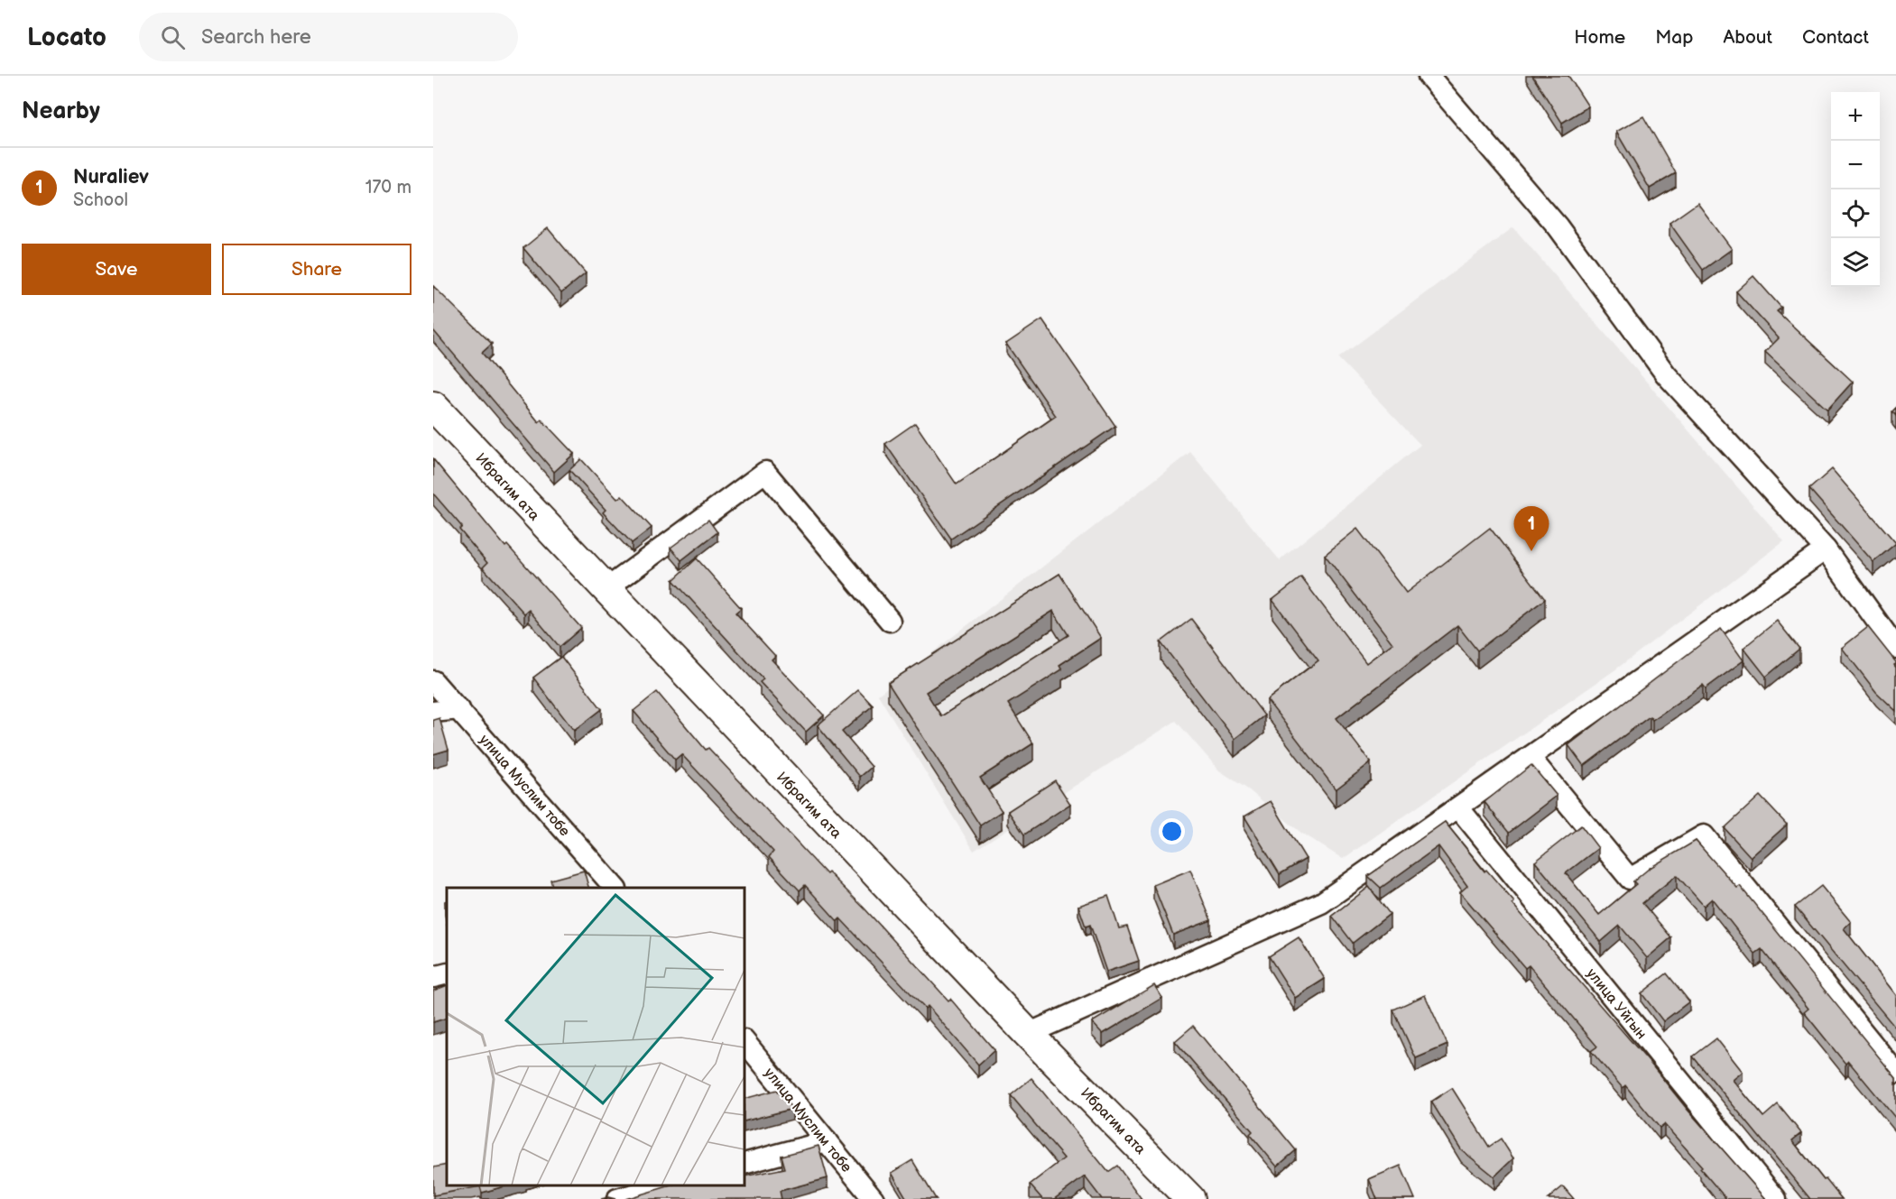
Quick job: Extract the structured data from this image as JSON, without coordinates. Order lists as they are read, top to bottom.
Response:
{
  "streets": {
    "street": ["Ибрагим ата", "улица Муслим тобе", "улица Уйгын"]
  },
  "page": {
    "header": "Locato",
    "search": "Search here",
    "nav": [
      "Home",
      "Map",
      "About",
      "Contact"
    ],
    "heading": "Nearby",
    "map_buttons": ["+", "−"],
    "list": [
      {
        "mark": "1",
        "name": "Nuraliev",
        "note": "School",
        "value": "170 m"
      }
    ],
    "buttons": ["Save", "Share"],
    "pins": "1"
  }
}
